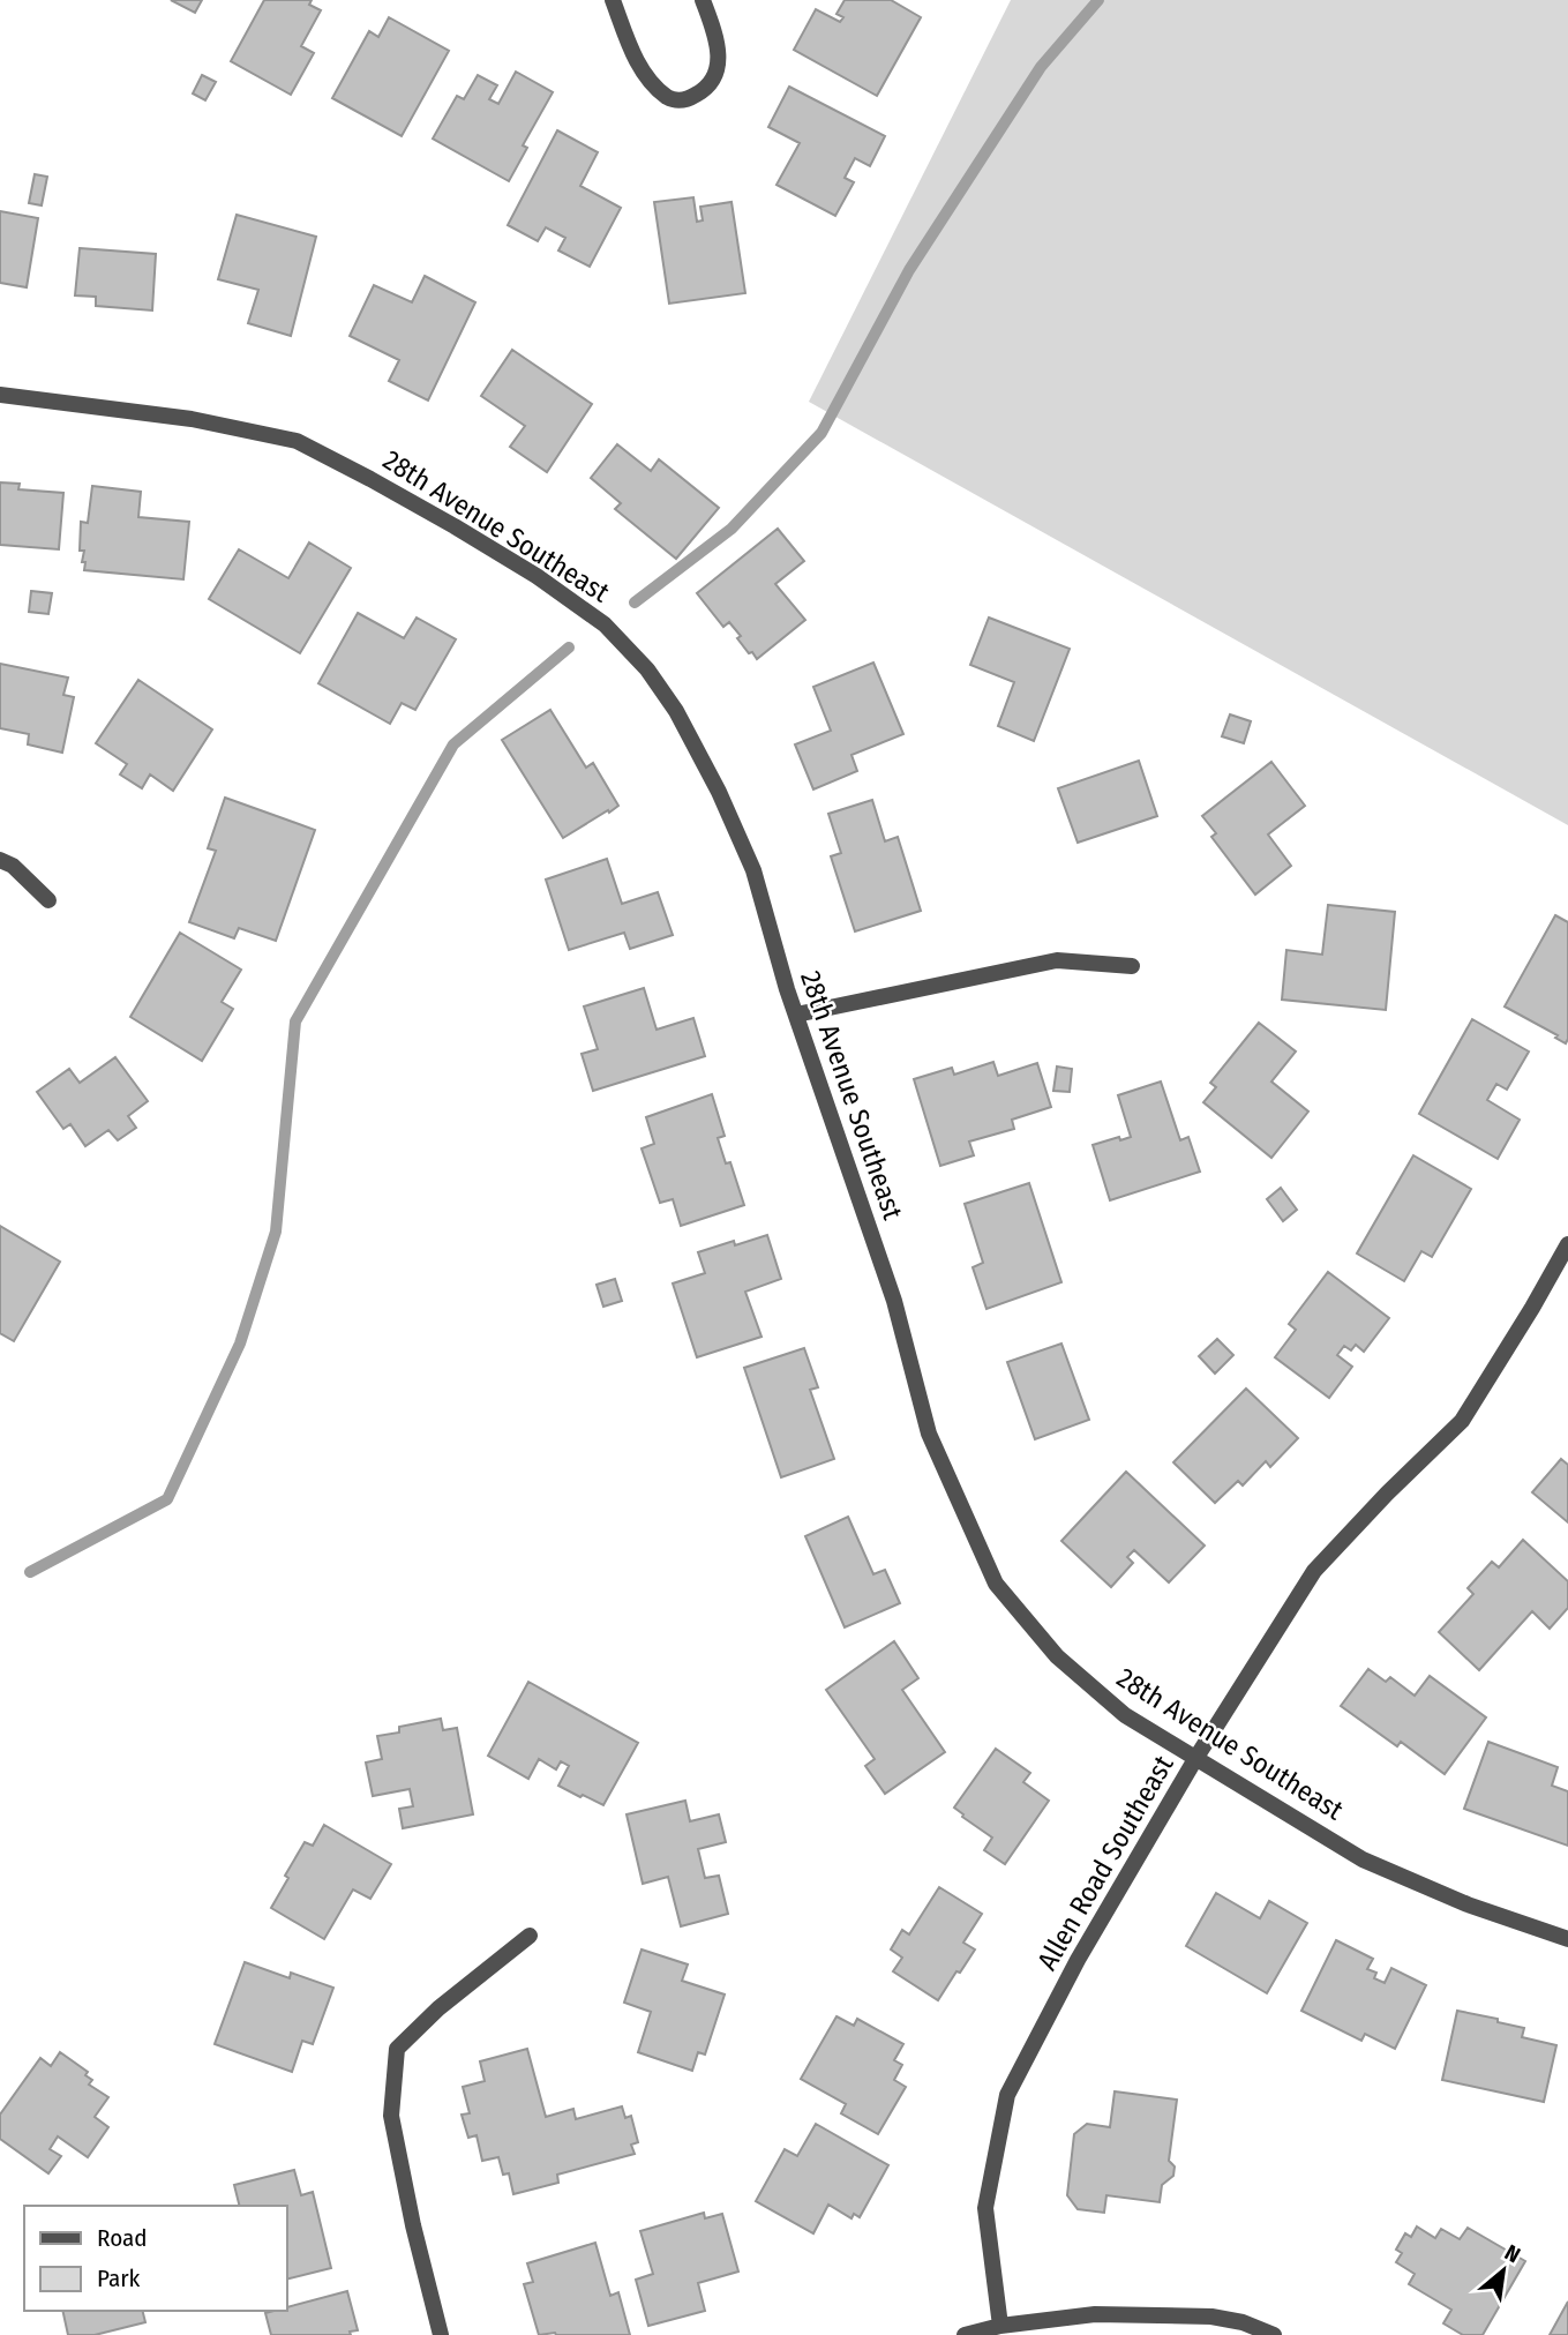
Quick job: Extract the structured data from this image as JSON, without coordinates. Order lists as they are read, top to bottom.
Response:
{
  "streets": {
    "street": ["28th Avenue Southeast", "Allen Road Southeast"]
  },
  "crossings": [
    ["28th Avenue Southeast", "Allen Road Southeast"]
  ],
  "legend": ["Road", "Park"],
  "north": "top right"
}
